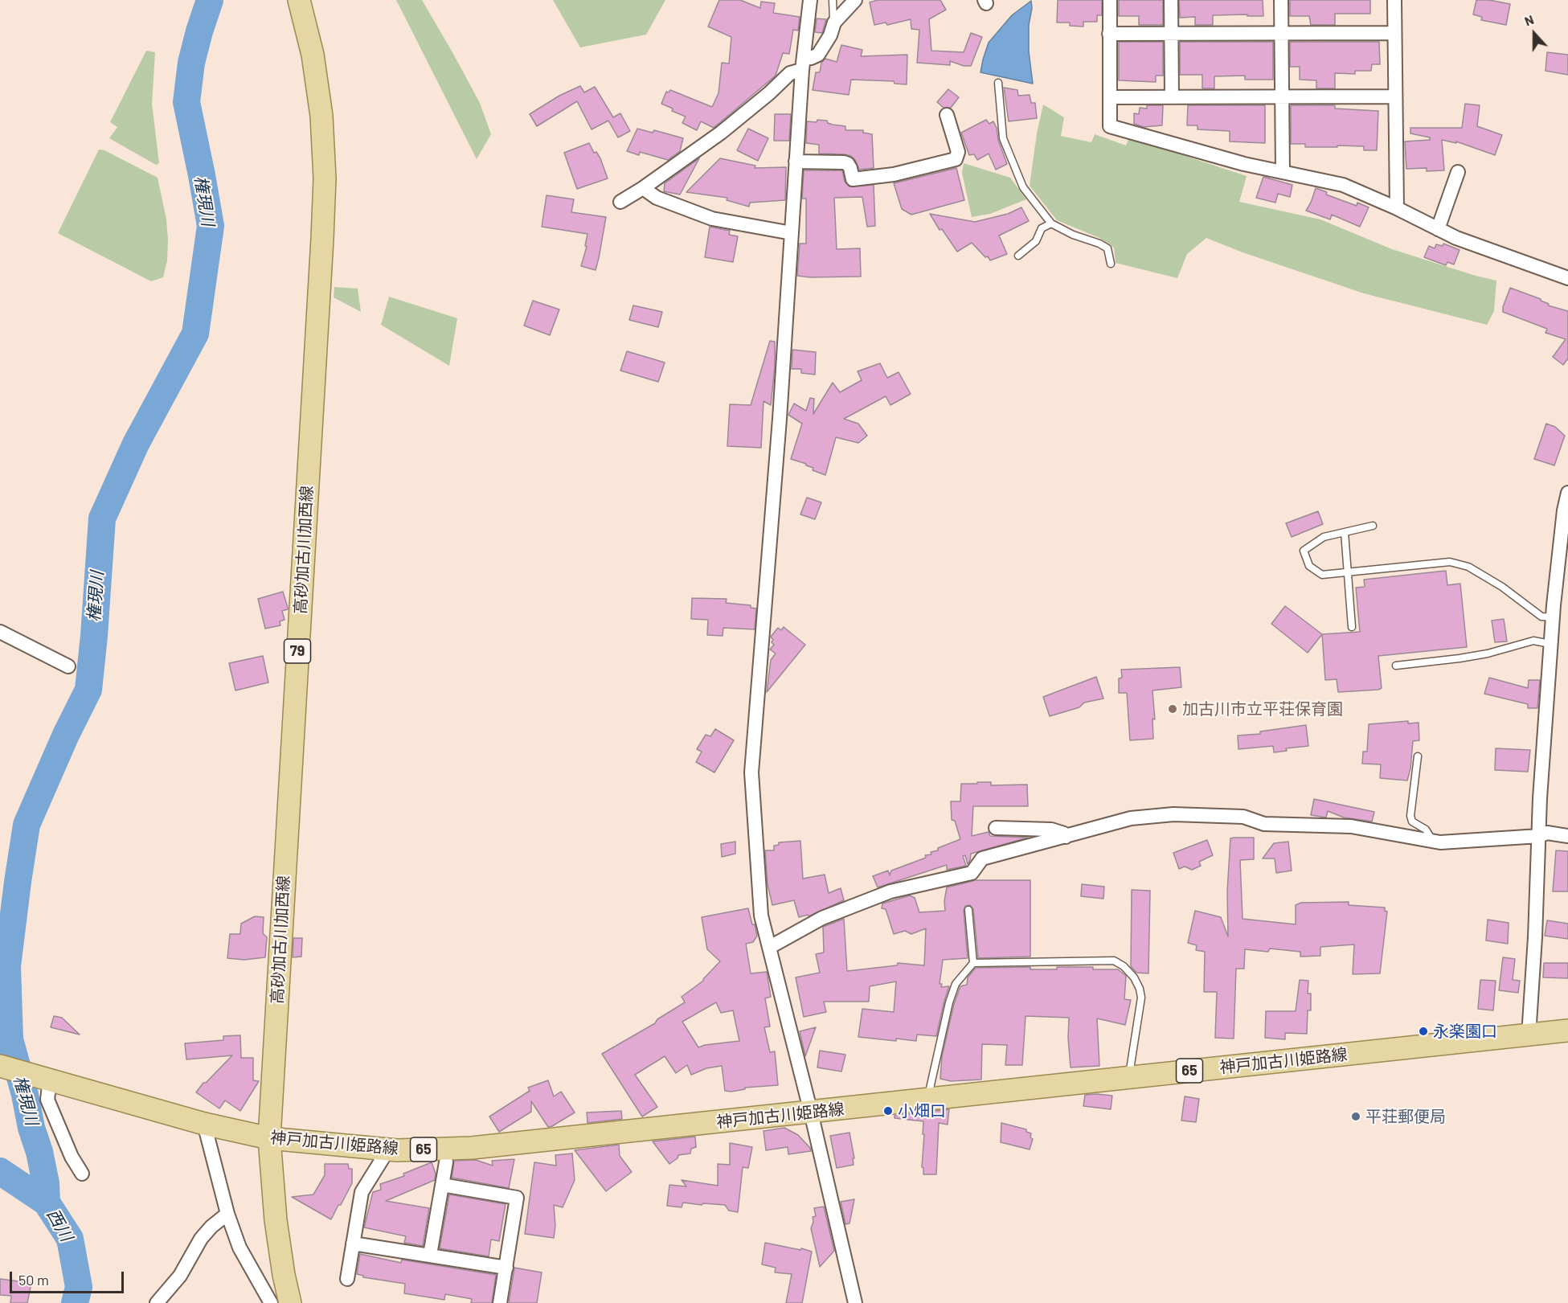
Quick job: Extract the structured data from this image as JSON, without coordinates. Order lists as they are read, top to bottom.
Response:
{
  "streets": {
    "main road": [
      "高砂加古川加西線",
      "79",
      "神戸加古川姫路線",
      "65"
    ]
  },
  "crossings": [
    ["高砂加古川加西線", "神戸加古川姫路線"]
  ],
  "water": ["権現川", "西川"],
  "places": [
    "加古川市立平荘保育園",
    "永楽園口",
    "小畑口",
    "平荘郵便局"
  ],
  "scale_bar": "50 m",
  "north": "top"
}
